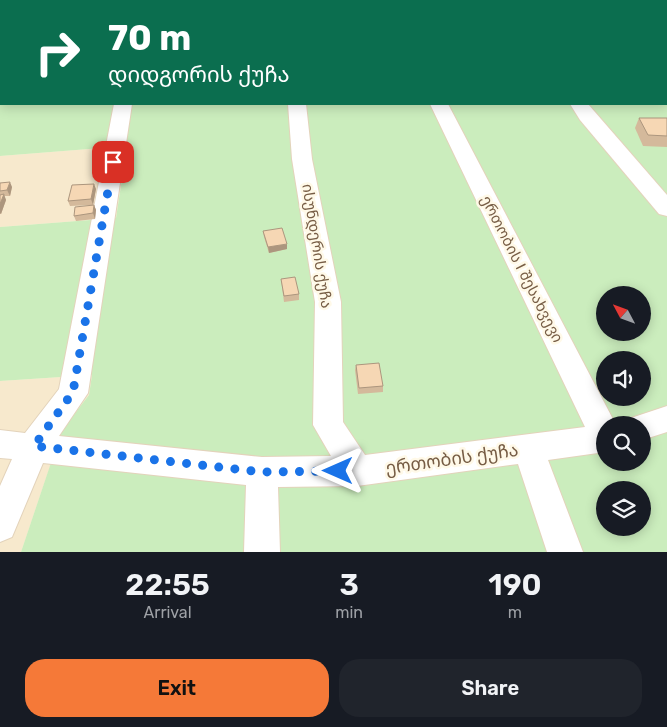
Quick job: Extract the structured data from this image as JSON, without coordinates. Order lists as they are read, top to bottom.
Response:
{
  "streets": {
    "street": ["ისუნდერის ქუჩა", "ერთობის I შესახვევი", "ერთობის ქუჩა"]
  },
  "crossings": [
    ["ისუნდერის ქუჩა", "ერთობის ქუჩა"]
  ],
  "north": "top left",
  "page": {
    "turn": ["70 m", "დიდგორის ქუჩა"],
    "eta": [
      "22:55",
      "Arrival",
      "3",
      "min",
      "190",
      "m"
    ],
    "buttons": ["Exit", "Share"]
  }
}
